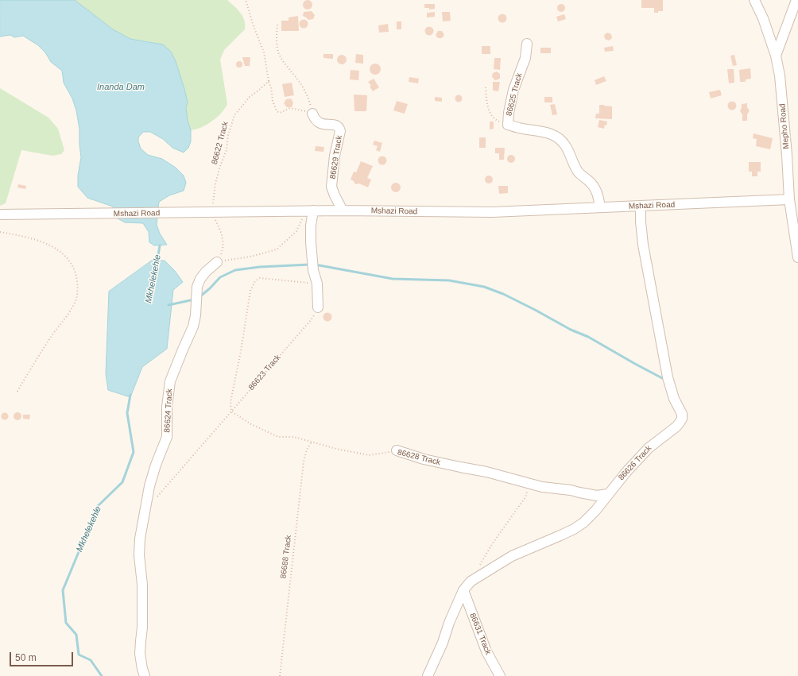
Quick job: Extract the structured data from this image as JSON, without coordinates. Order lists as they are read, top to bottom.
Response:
{
  "streets": {
    "street": [
      "86625 Track",
      "Mepho Road",
      "86629 Track",
      "Mshazi Road",
      "86624 Track",
      "86628 Track",
      "86626 Track",
      "86631 Track"
    ],
    "path": ["86622 Track", "86623 Track", "86688 Track"]
  },
  "crossings": [
    ["86625 Track", "Mshazi Road"],
    ["Mepho Road", "Mshazi Road"],
    ["86622 Track", "Mshazi Road"],
    ["86629 Track", "Mshazi Road"],
    ["Mshazi Road", "86626 Track"],
    ["86623 Track", "86628 Track"],
    ["86628 Track", "86626 Track"],
    ["86628 Track", "86688 Track"],
    ["86626 Track", "86631 Track"]
  ],
  "water": ["Inanda Dam", "Mkhelekehle"],
  "scale_bar": "50 m"
}
